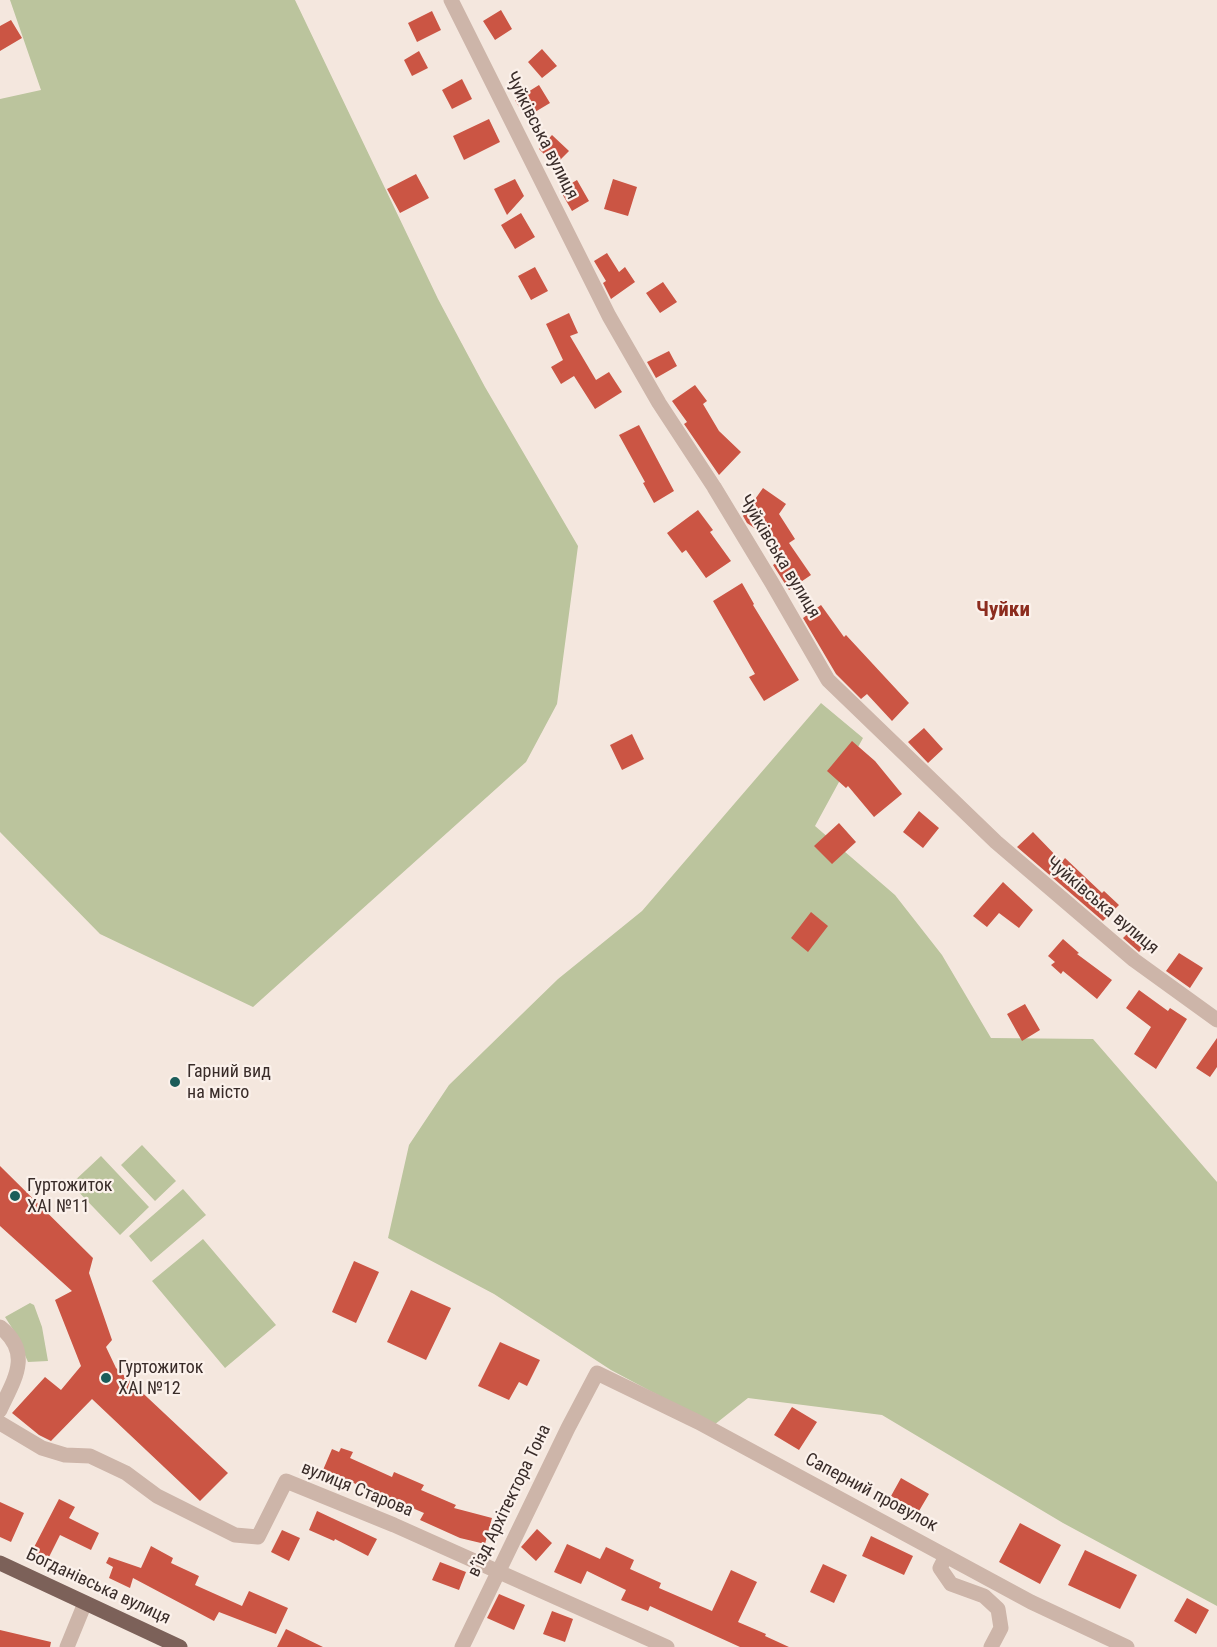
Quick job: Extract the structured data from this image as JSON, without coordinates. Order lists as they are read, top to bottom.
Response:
{
  "streets": {
    "main road": ["Богданівська вулиця"],
    "street": [
      "Чуйківська вулиця",
      "вулиця Старова",
      "Саперний провулок",
      "в’їзд Архітектора Тона"
    ]
  },
  "crossings": [
    ["вулиця Старова", "в’їзд Архітектора Тона"],
    ["Саперний провулок", "в’їзд Архітектора Тона"]
  ],
  "districts": ["Чуйки"],
  "places": ["Гарний вид на місто", "Гуртожиток ХАІ №11", "Гуртожиток ХАІ №12"]
}
